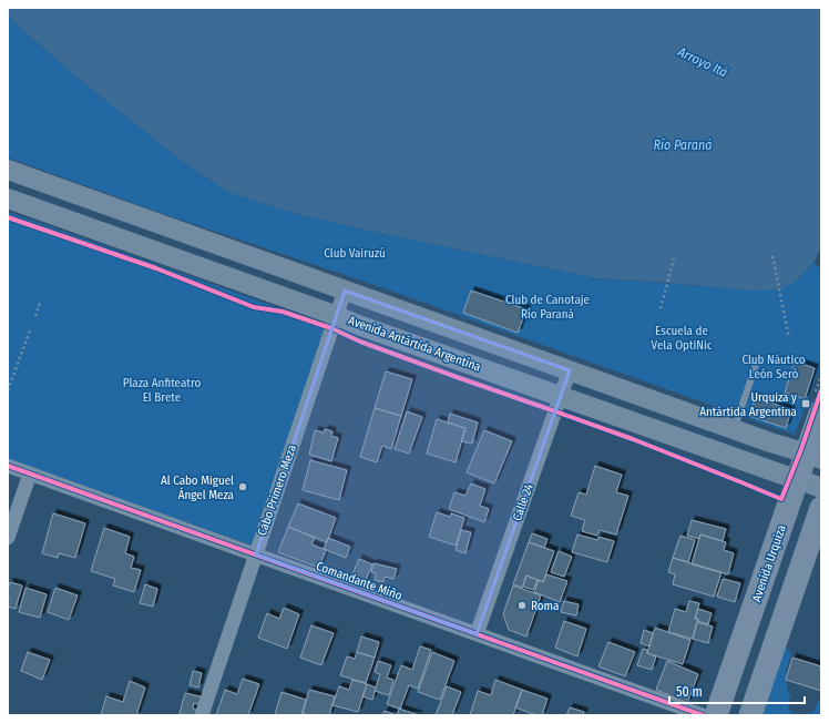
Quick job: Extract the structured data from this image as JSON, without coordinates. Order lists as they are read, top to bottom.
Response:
{
  "streets": {
    "main road": ["Avenida Antártida Argentina", "Avenida Urquiza"],
    "street": ["Cabo Primero Meza", "Calle 24", "Comandante Miño"]
  },
  "crossings": [
    ["Avenida Antártida Argentina", "Cabo Primero Meza"],
    ["Avenida Antártida Argentina", "Calle 24"],
    ["Avenida Antártida Argentina", "Avenida Urquiza"],
    ["Cabo Primero Meza", "Comandante Miño"],
    ["Calle 24", "Comandante Miño"]
  ],
  "water": ["Arroyo Itá", "Río Paraná"],
  "parks": [
    "Club Vairuzú",
    "Club de Canotaje Río Paraná",
    "Escuela de Vela OptiNic",
    "Club Náutico León Seró",
    "Plaza Anfiteatro El Brete"
  ],
  "places": {
    "transit": ["Urquiza y Antártida Argentina"],
    "other": ["Al Cabo Miguel Ángel Meza", "Roma"]
  },
  "scale_bar": "50 m"
}
